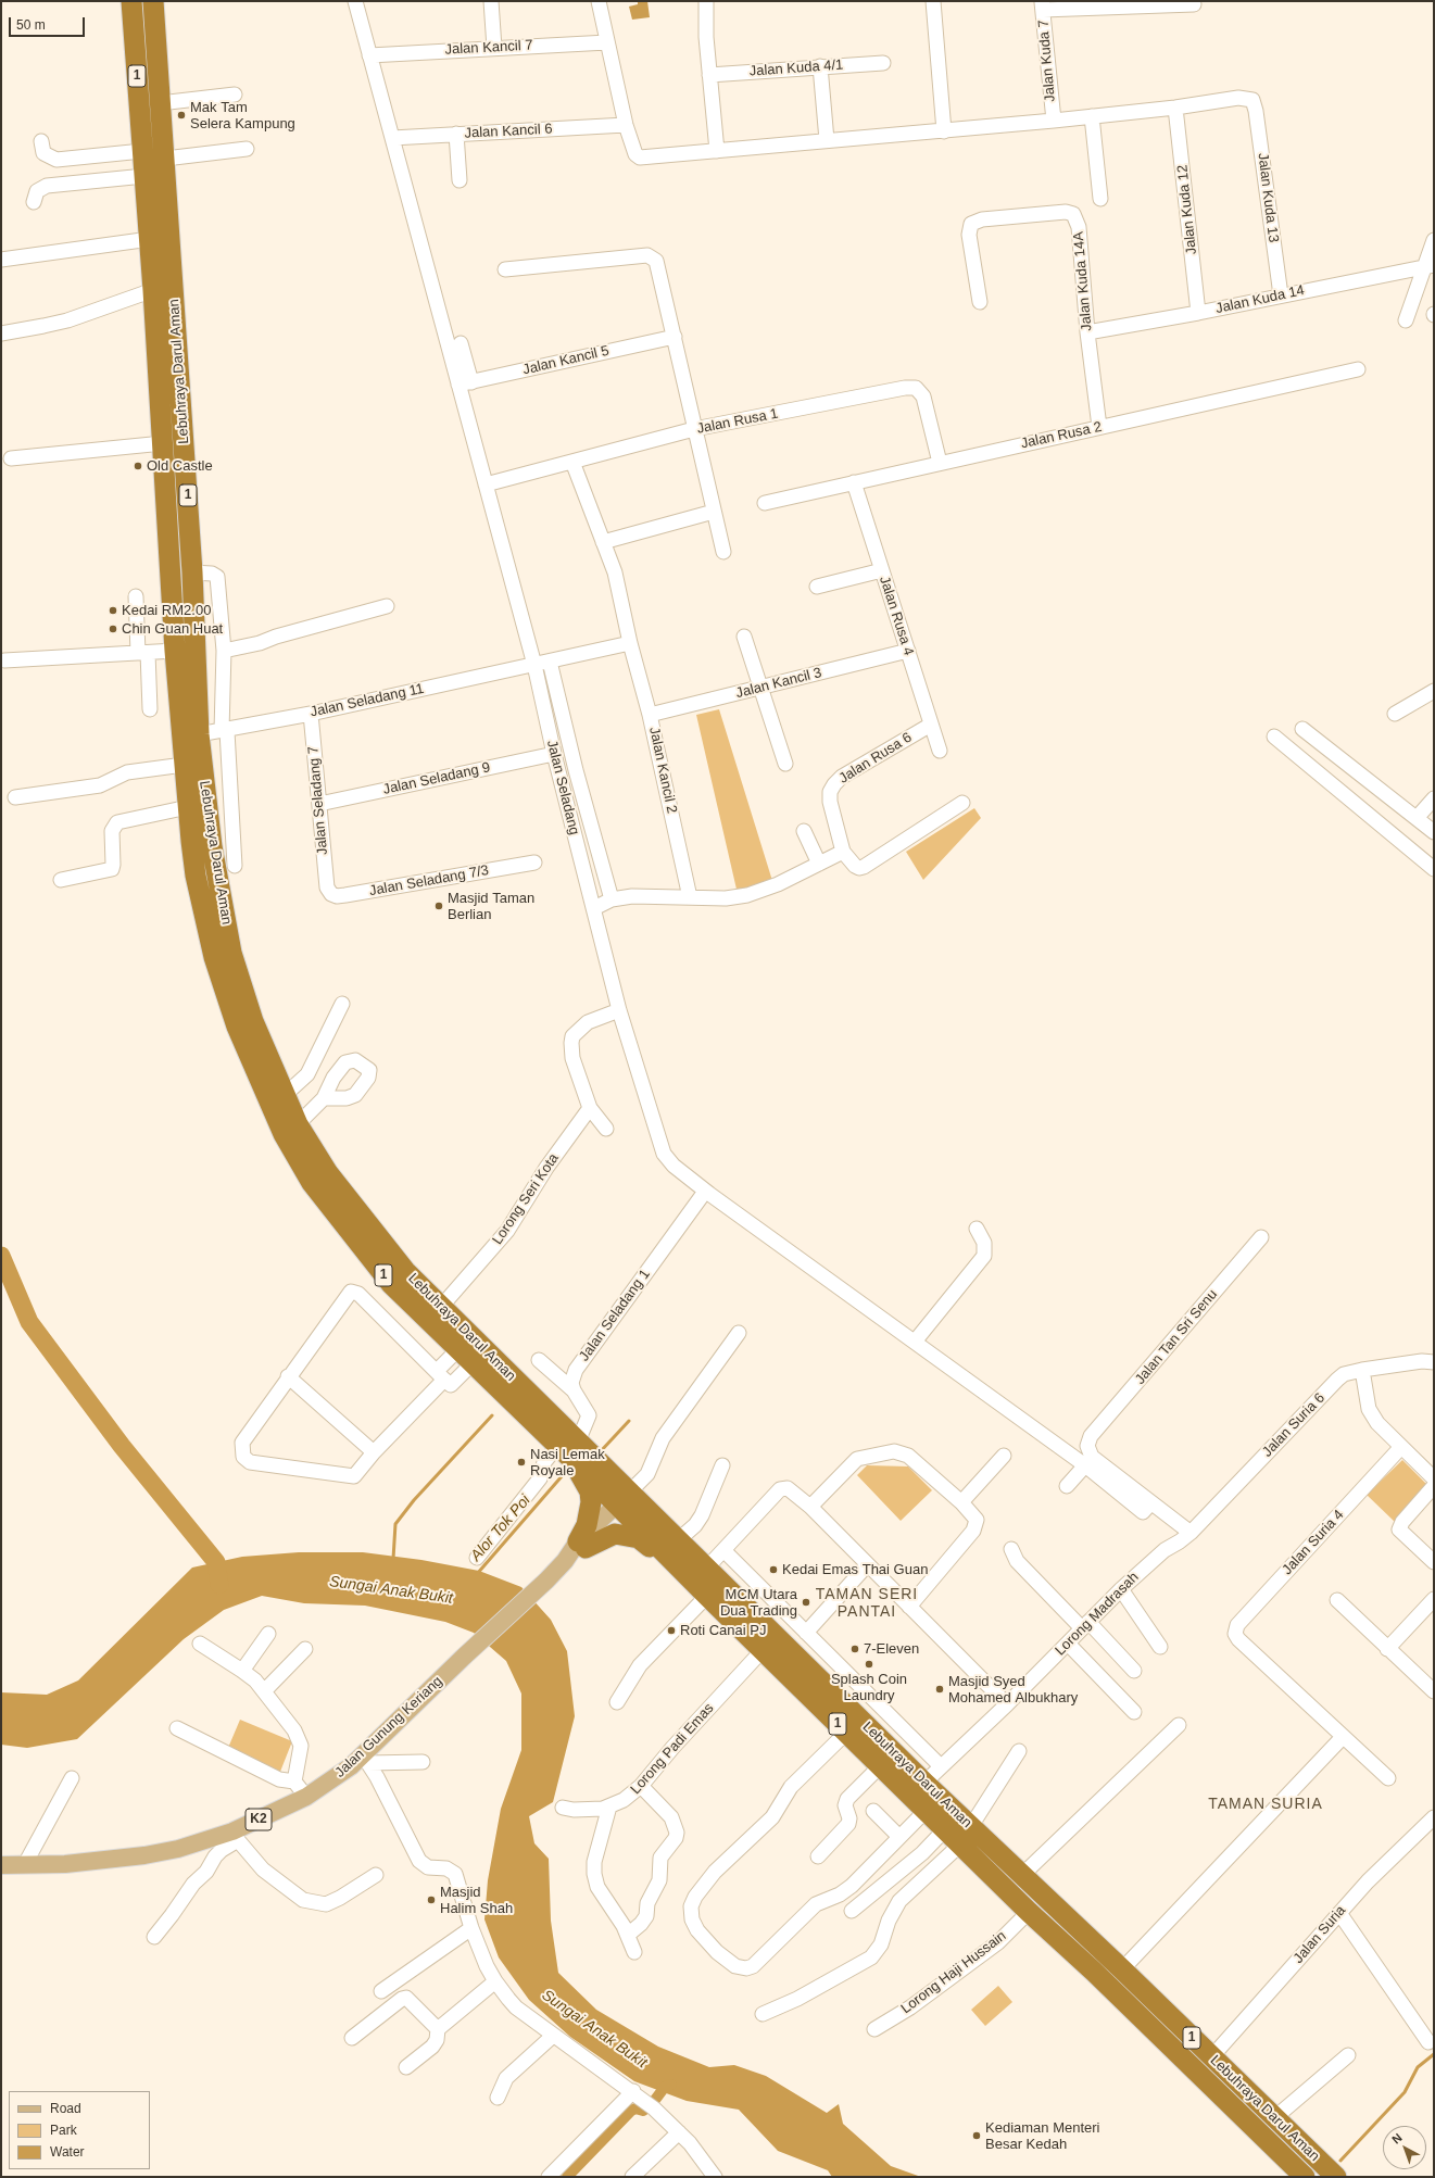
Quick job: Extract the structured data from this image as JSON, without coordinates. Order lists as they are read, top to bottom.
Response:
{
  "streets": {
    "highway": ["1", "Lebuhraya Darul Aman"],
    "main road": ["Jalan Gunung Keriang", "K2"],
    "street": [
      "Jalan Kancil 7",
      "Jalan Kuda 7",
      "Jalan Kuda 4/1",
      "Jalan Kancil 6",
      "Jalan Kuda 13",
      "Jalan Kuda 12",
      "Jalan Kuda 14A",
      "Jalan Kuda 14",
      "Jalan Kancil 5",
      "Jalan Rusa 1",
      "Jalan Rusa 2",
      "Jalan Rusa 4",
      "Jalan Kancil 3",
      "Jalan Seladang 11",
      "Jalan Rusa 6",
      "Jalan Kancil 2",
      "Jalan Seladang 9",
      "Jalan Seladang",
      "Jalan Seladang 7",
      "Jalan Seladang 7/3",
      "Lorong Seri Kota",
      "Jalan Seladang 1",
      "Jalan Tan Sri Senu",
      "Jalan Suria 6",
      "Jalan Suria 4",
      "Lorong Madrasah",
      "Lorong Padi Emas",
      "Jalan Suria",
      "Lorong Haji Hussain"
    ]
  },
  "crossings": [
    ["Jalan Kuda 13", "Jalan Kuda 12"],
    ["Jalan Kuda 13", "Jalan Kuda 14"],
    ["Jalan Kuda 12", "Jalan Kuda 14"],
    ["Jalan Kuda 14A", "Jalan Kuda 14"],
    ["Jalan Kuda 14A", "Jalan Rusa 2"],
    ["Jalan Kancil 5", "Jalan Seladang"],
    ["Lebuhraya Darul Aman", "Jalan Seladang 11"],
    ["Lebuhraya Darul Aman", "Lorong Seri Kota"],
    ["Lebuhraya Darul Aman", "Lorong Madrasah"],
    ["Lebuhraya Darul Aman", "Jalan Gunung Keriang"],
    ["Lebuhraya Darul Aman", "Lorong Padi Emas"],
    ["Lebuhraya Darul Aman", "Jalan Suria"],
    ["Lebuhraya Darul Aman", "Lorong Haji Hussain"],
    ["Jalan Rusa 1", "Jalan Rusa 2"],
    ["Jalan Rusa 1", "Jalan Kancil 2"],
    ["Jalan Rusa 1", "Jalan Seladang"],
    ["Jalan Rusa 2", "Jalan Rusa 4"],
    ["Jalan Rusa 4", "Jalan Kancil 3"],
    ["Jalan Rusa 4", "Jalan Rusa 6"],
    ["Jalan Kancil 3", "Jalan Kancil 2"],
    ["Jalan Seladang 11", "Jalan Seladang"],
    ["Jalan Seladang 11", "Jalan Seladang 7"],
    ["Jalan Seladang 9", "Jalan Seladang"],
    ["Jalan Seladang 9", "Jalan Seladang 7"],
    ["Jalan Seladang", "Jalan Tan Sri Senu"],
    ["Jalan Seladang 7", "Jalan Seladang 7/3"],
    ["Jalan Suria 6", "Lorong Madrasah"]
  ],
  "districts": ["TAMAN SERI PANTAI", "TAMAN SURIA"],
  "water": ["Alor Tok Poi", "Sungai Anak Bukit"],
  "places": [
    "Mak Tam Selera Kampung",
    "Old Castle",
    "Kedai RM2.00",
    "Chin Guan Huat",
    "Masjid Taman Berlian",
    "Nasi Lemak Royale",
    "Kedai Emas Thai Guan",
    "MCM Utara Dua Trading",
    "Roti Canai PJ",
    "7-Eleven",
    "Splash Coin Laundry",
    "Masjid Syed Mohamed Albukhary",
    "Masjid Halim Shah",
    "Kediaman Menteri Besar Kedah"
  ],
  "legend": ["Road", "Park", "Water"],
  "scale_bar": "50 m",
  "north": "top left"
}
